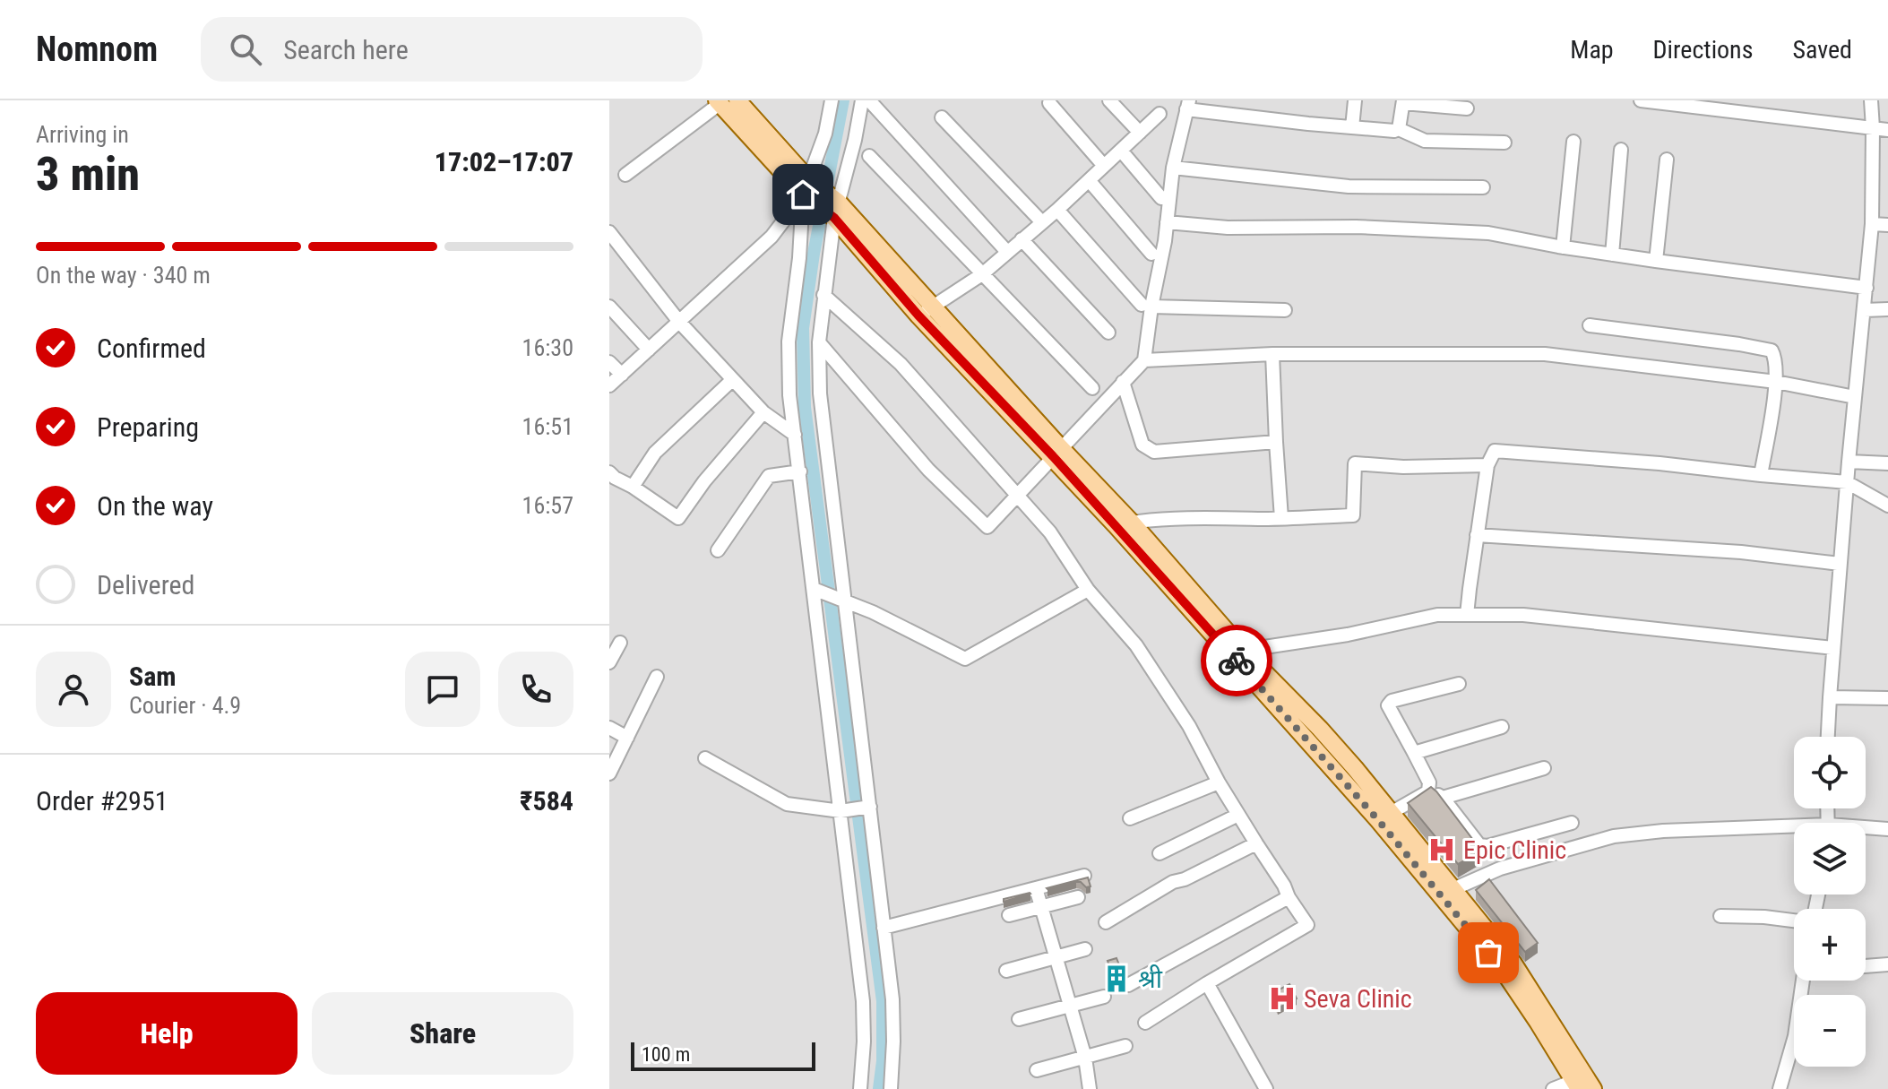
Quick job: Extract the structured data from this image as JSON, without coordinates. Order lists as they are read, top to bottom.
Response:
{
  "places": {
    "hospital": ["Epic Clinic", "Seva Clinic"],
    "building": ["श्री"]
  },
  "scale_bar": "100 m",
  "page": {
    "header": "Nomnom",
    "search": "Search here",
    "nav": ["Map", "Directions", "Saved"],
    "heading": ["3 min", "Arriving in", "17:02–17:07"],
    "panel": [
      "Sam",
      "Courier · 4.9",
      "Order #2951",
      "₹584"
    ],
    "bar": "On the way · 340 m",
    "list": [
      ["Confirmed", "16:30"],
      ["Preparing", "16:51"],
      ["On the way", "16:57"],
      "Delivered"
    ],
    "map_buttons": ["+", "−"],
    "buttons": ["Help", "Share"],
    "scale": "100 m"
  }
}
